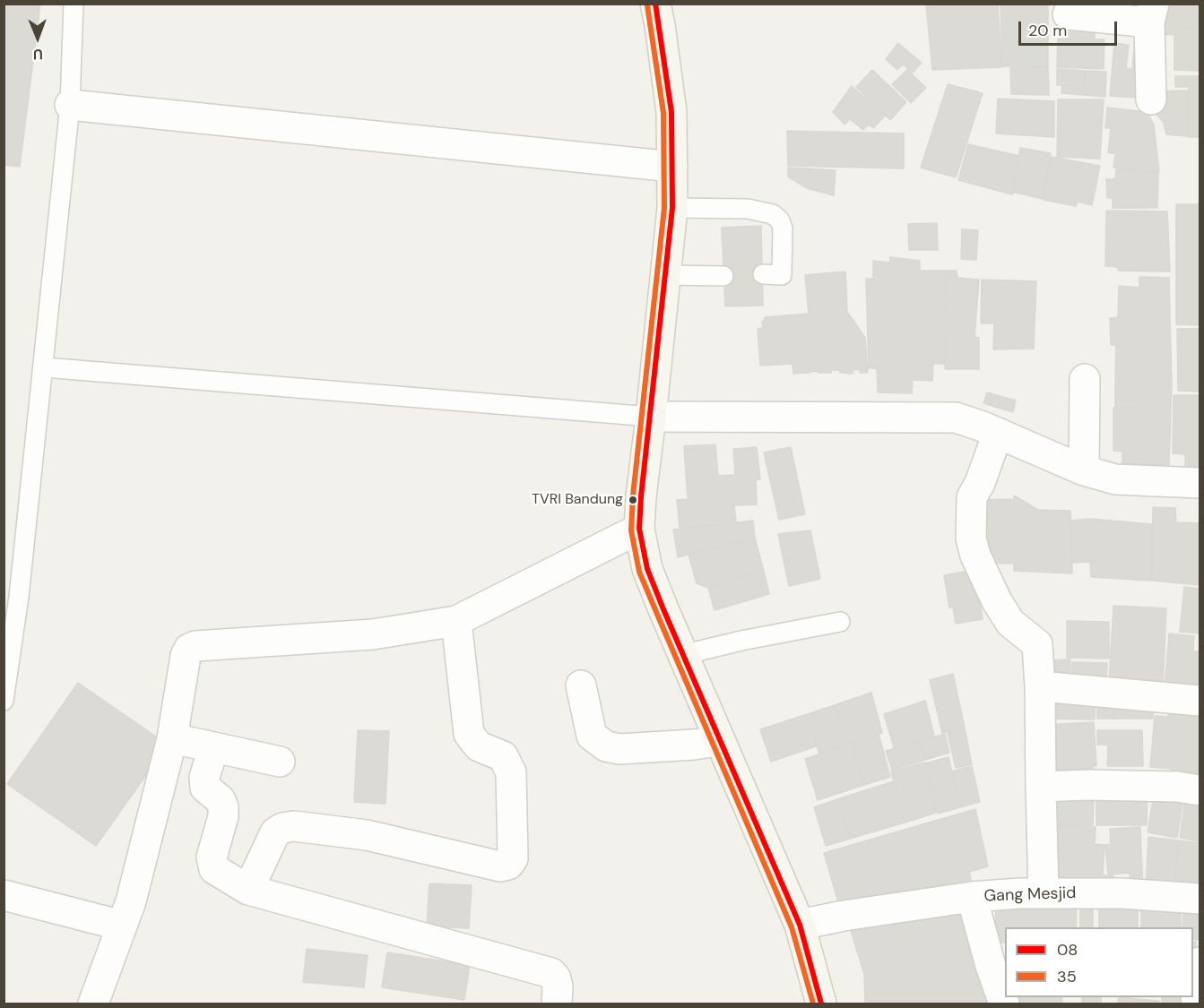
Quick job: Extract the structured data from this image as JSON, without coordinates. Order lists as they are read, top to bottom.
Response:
{
  "streets": {
    "street": ["Gang Mesjid"]
  },
  "places": ["TVRI Bandung"],
  "lines": ["transit line 08", "transit line 35"],
  "legend": ["08", "35"],
  "scale_bar": "20 m",
  "north": "bottom"
}
